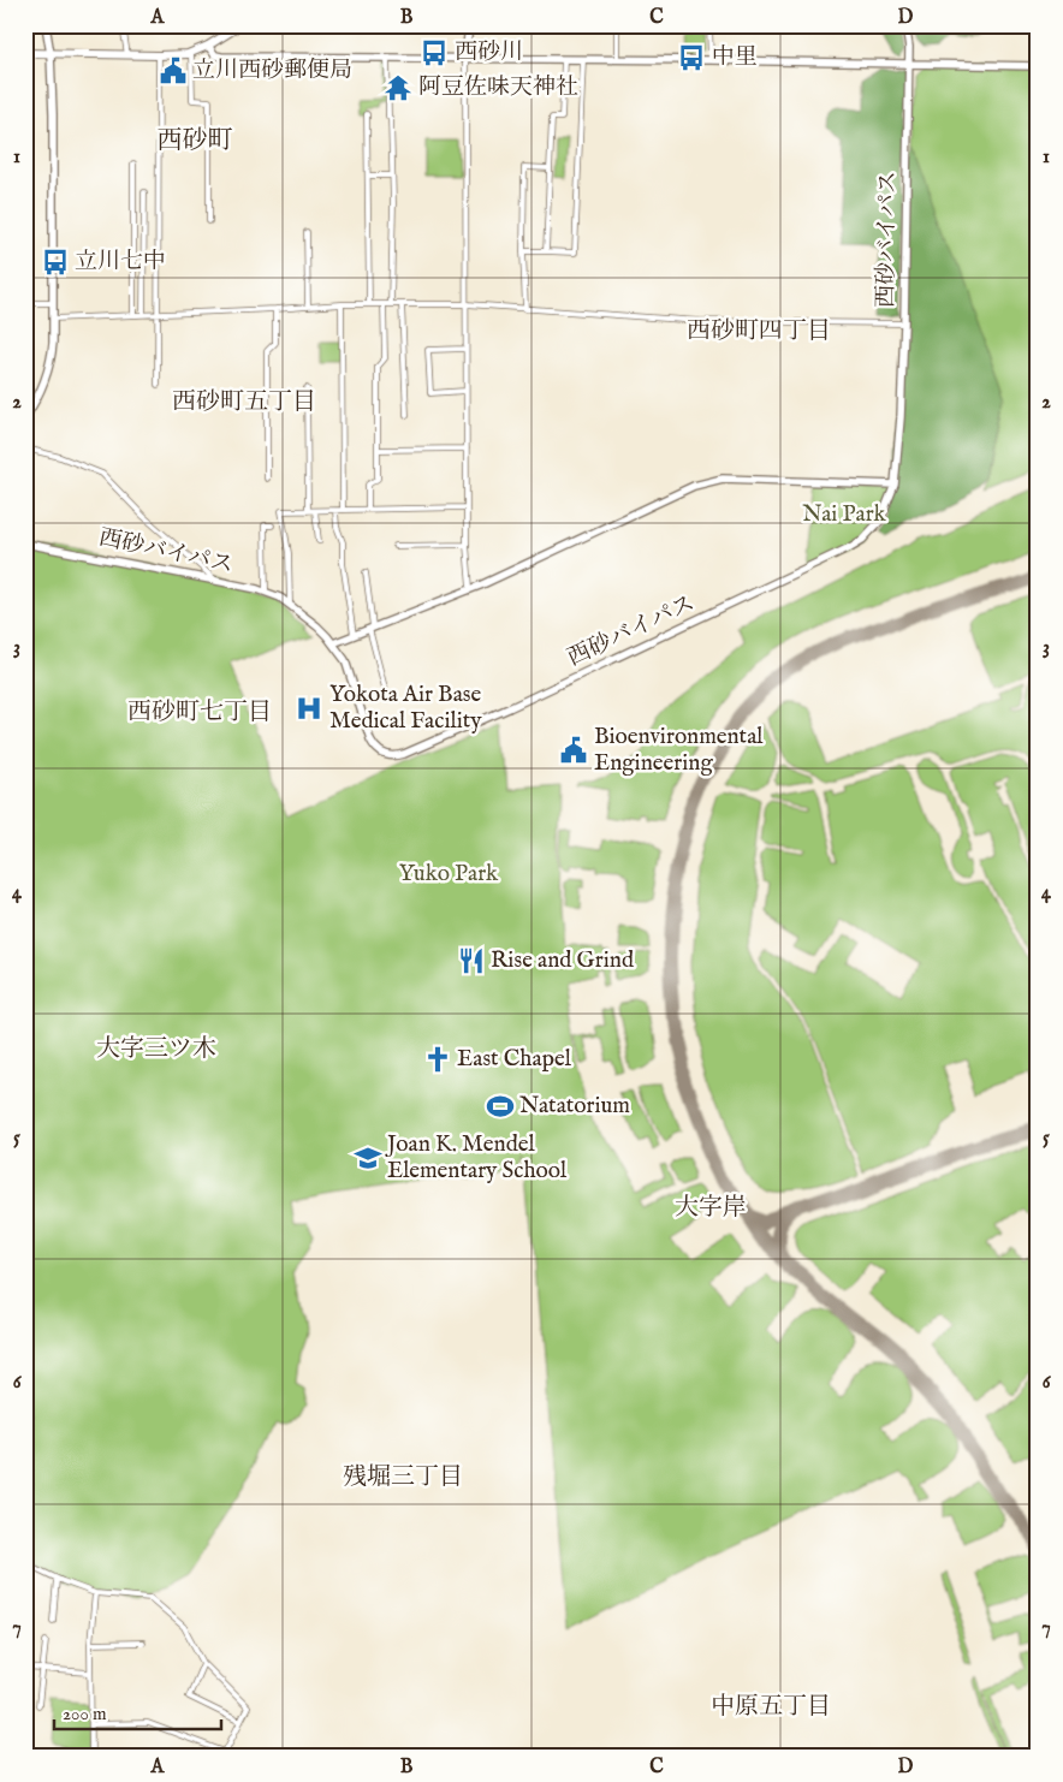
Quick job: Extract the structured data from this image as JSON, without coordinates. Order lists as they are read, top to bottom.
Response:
{
  "streets": {
    "street": ["西砂バイパス"]
  },
  "districts": [
    "西砂町",
    "西砂町四丁目",
    "西砂町五丁目",
    "西砂町七丁目",
    "大字三ツ木",
    "大字岸",
    "残堀三丁目",
    "中原五丁目"
  ],
  "parks": ["Nai Park", "Yuko Park"],
  "places": {
    "bus stop": ["西砂川", "中里", "立川七中"],
    "public building": ["立川西砂郵便局", "Bioenvironmental Engineering"],
    "temple": ["阿豆佐味天神社"],
    "hospital": ["Yokota Air Base Medical Facility"],
    "restaurant": ["Rise and Grind"],
    "church": ["East Chapel"],
    "sports": ["Natatorium"],
    "school or university": ["Joan K. Mendel Elementary School"]
  },
  "scale_bar": "200 m",
  "grid": {
    "columns": [
      "A",
      "B",
      "C",
      "D"
    ],
    "rows": [
      "1",
      "2",
      "3",
      "4",
      "5",
      "6",
      "7"
    ]
  }
}
